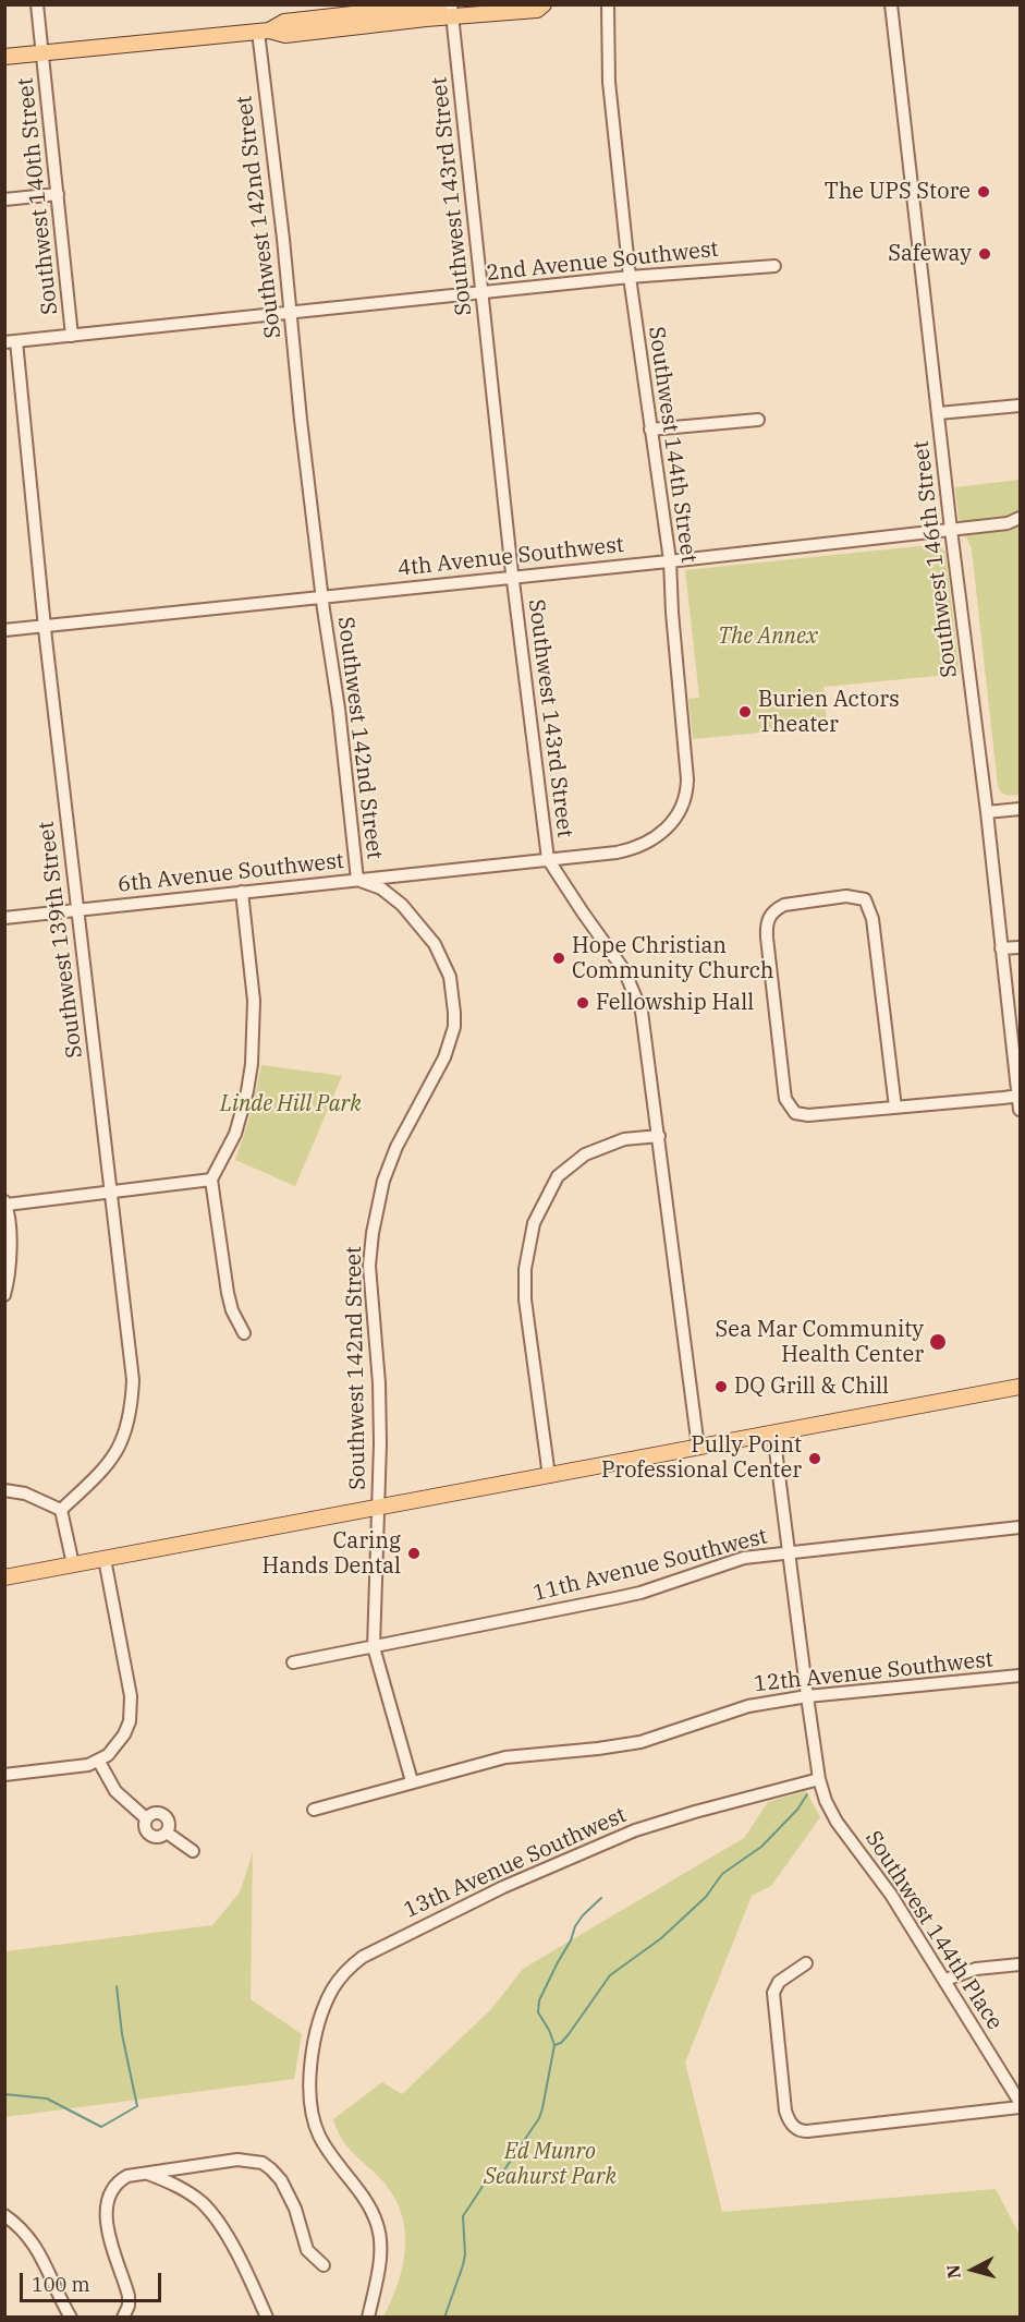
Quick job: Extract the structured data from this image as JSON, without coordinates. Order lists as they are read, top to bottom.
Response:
{
  "streets": {
    "street": [
      "Southwest 140th Street",
      "Southwest 143rd Street",
      "Southwest 142nd Street",
      "2nd Avenue Southwest",
      "Southwest 144th Street",
      "4th Avenue Southwest",
      "Southwest 146th Street",
      "6th Avenue Southwest",
      "Southwest 139th Street",
      "11th Avenue Southwest",
      "12th Avenue Southwest",
      "13th Avenue Southwest",
      "Southwest 144th Place"
    ]
  },
  "crossings": [
    ["Southwest 140th Street", "2nd Avenue Southwest"],
    ["Southwest 143rd Street", "2nd Avenue Southwest"],
    ["Southwest 143rd Street", "4th Avenue Southwest"],
    ["Southwest 143rd Street", "6th Avenue Southwest"],
    ["Southwest 142nd Street", "2nd Avenue Southwest"],
    ["Southwest 142nd Street", "4th Avenue Southwest"],
    ["Southwest 142nd Street", "6th Avenue Southwest"],
    ["Southwest 142nd Street", "11th Avenue Southwest"],
    ["Southwest 142nd Street", "12th Avenue Southwest"],
    ["2nd Avenue Southwest", "Southwest 144th Street"],
    ["2nd Avenue Southwest", "Southwest 139th Street"],
    ["Southwest 144th Street", "4th Avenue Southwest"],
    ["Southwest 144th Street", "6th Avenue Southwest"],
    ["4th Avenue Southwest", "Southwest 146th Street"],
    ["4th Avenue Southwest", "Southwest 139th Street"],
    ["6th Avenue Southwest", "Southwest 139th Street"],
    ["13th Avenue Southwest", "Southwest 144th Place"]
  ],
  "parks": ["The Annex", "Linde Hill Park", "Ed Munro Seahurst Park"],
  "places": [
    "The UPS Store",
    "Safeway",
    "Burien Actors Theater",
    "Hope Christian Community Church",
    "Fellowship Hall",
    "Sea Mar Community Health Center",
    "DQ Grill & Chill",
    "Pully Point Professional Center",
    "Caring Hands Dental"
  ],
  "scale_bar": "100 m",
  "north": "left"
}
